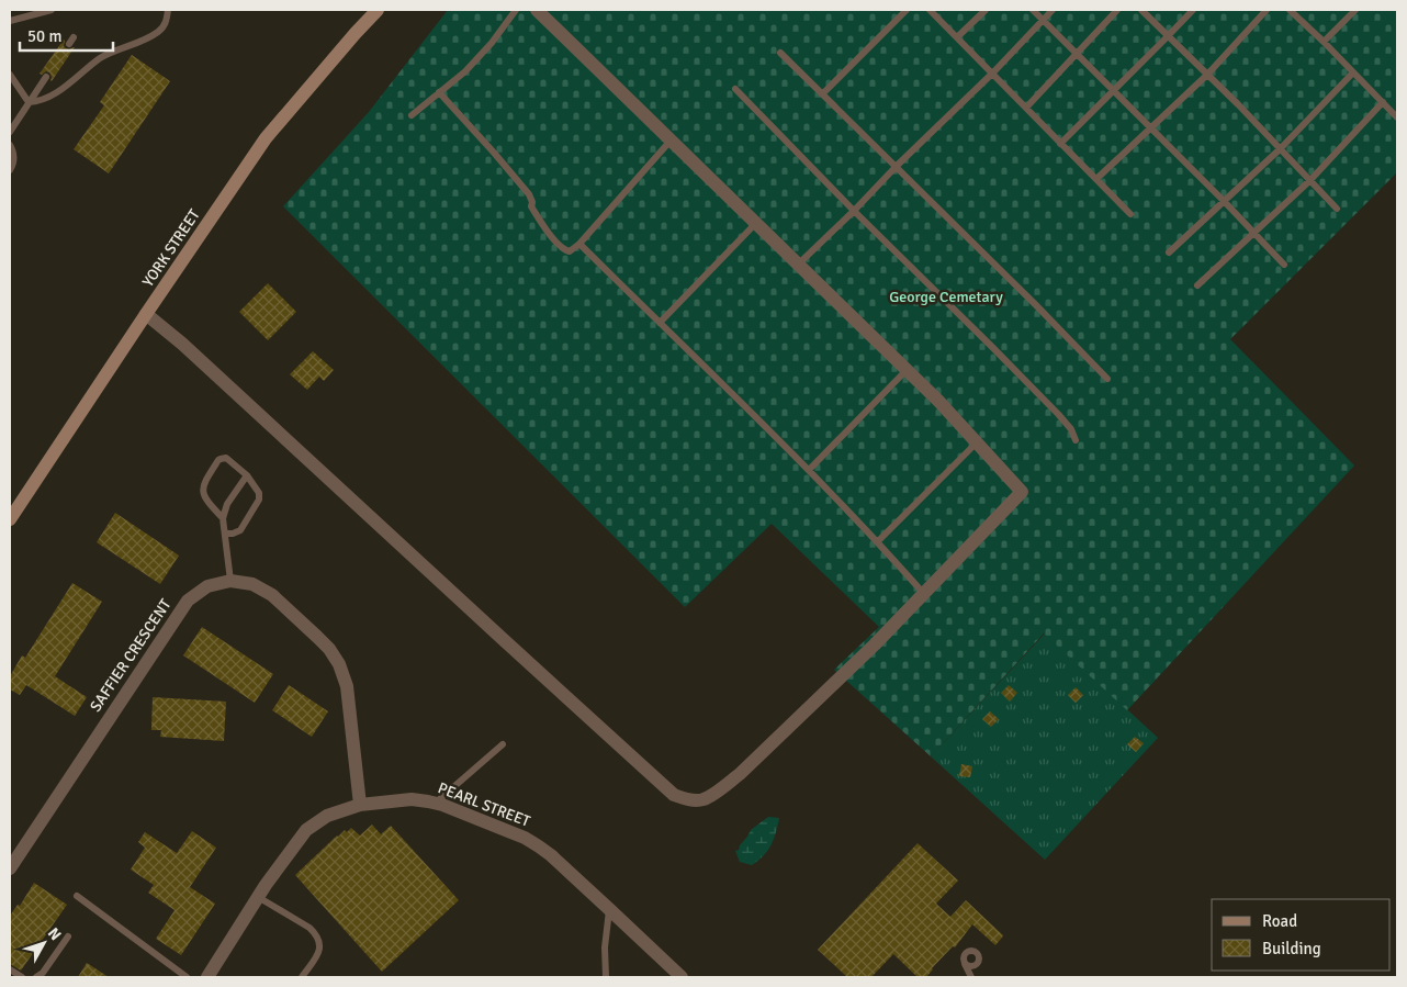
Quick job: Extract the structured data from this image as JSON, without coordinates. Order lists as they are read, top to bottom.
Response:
{
  "streets": {
    "main road": ["YORK STREET"],
    "street": ["SAFFIER CRESCENT", "PEARL STREET"]
  },
  "crossings": [
    ["SAFFIER CRESCENT", "PEARL STREET"]
  ],
  "parks": ["George Cemetary"],
  "legend": ["Road", "Building"],
  "scale_bar": "50 m",
  "north": "top right"
}
